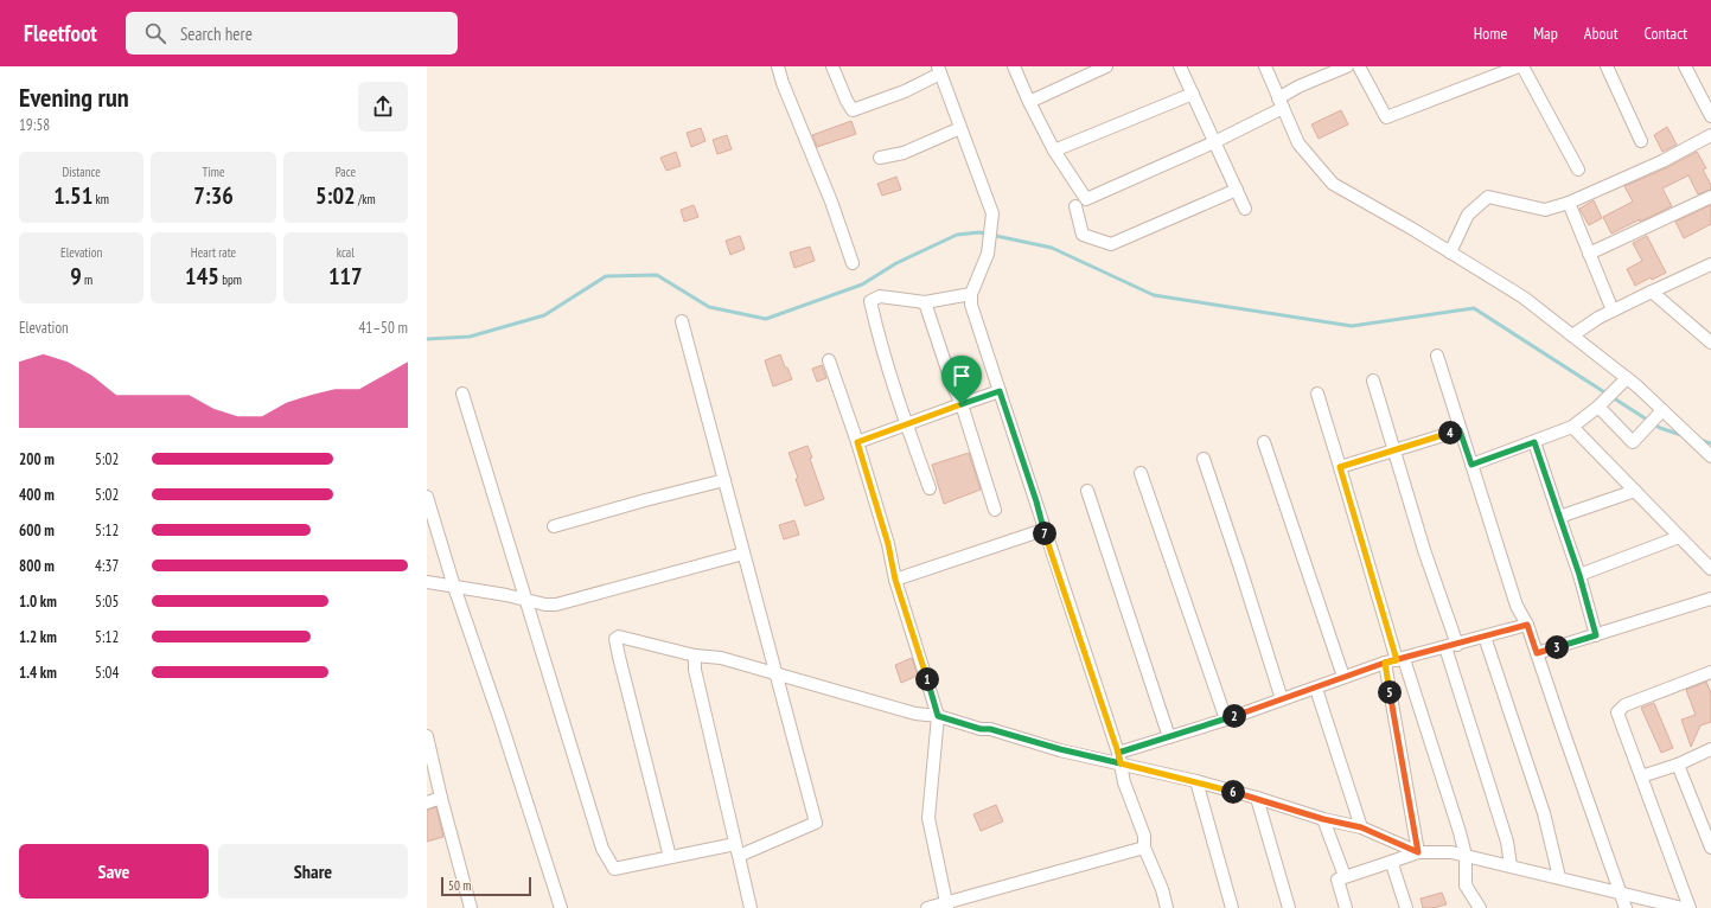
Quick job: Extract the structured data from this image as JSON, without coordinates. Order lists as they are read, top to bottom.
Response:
{
  "scale_bar": "50 m",
  "page": {
    "header": "Fleetfoot",
    "search": "Search here",
    "nav": [
      "Home",
      "Map",
      "About",
      "Contact"
    ],
    "heading": ["Evening run", "19:58"],
    "stats": [
      ["Distance", "1.51 km"],
      ["Time", "7:36"],
      ["Pace", "5:02 /km"],
      ["Elevation", "9 m"],
      ["Heart rate", "145 bpm"],
      ["kcal", "117"]
    ],
    "chart": ["Elevation", "41–50 m"],
    "pins": [
      "4",
      "7",
      "3",
      "1",
      "5",
      "2",
      "6"
    ],
    "list": [
      {
        "name": "200 m",
        "note": "5:02"
      },
      {
        "name": "400 m",
        "note": "5:02"
      },
      {
        "name": "600 m",
        "note": "5:12"
      },
      {
        "name": "800 m",
        "note": "4:37"
      },
      {
        "name": "1.0 km",
        "note": "5:05"
      },
      {
        "name": "1.2 km",
        "note": "5:12"
      },
      {
        "name": "1.4 km",
        "note": "5:04"
      }
    ],
    "buttons": ["Save", "Share"],
    "scale": "50 m"
  }
}
